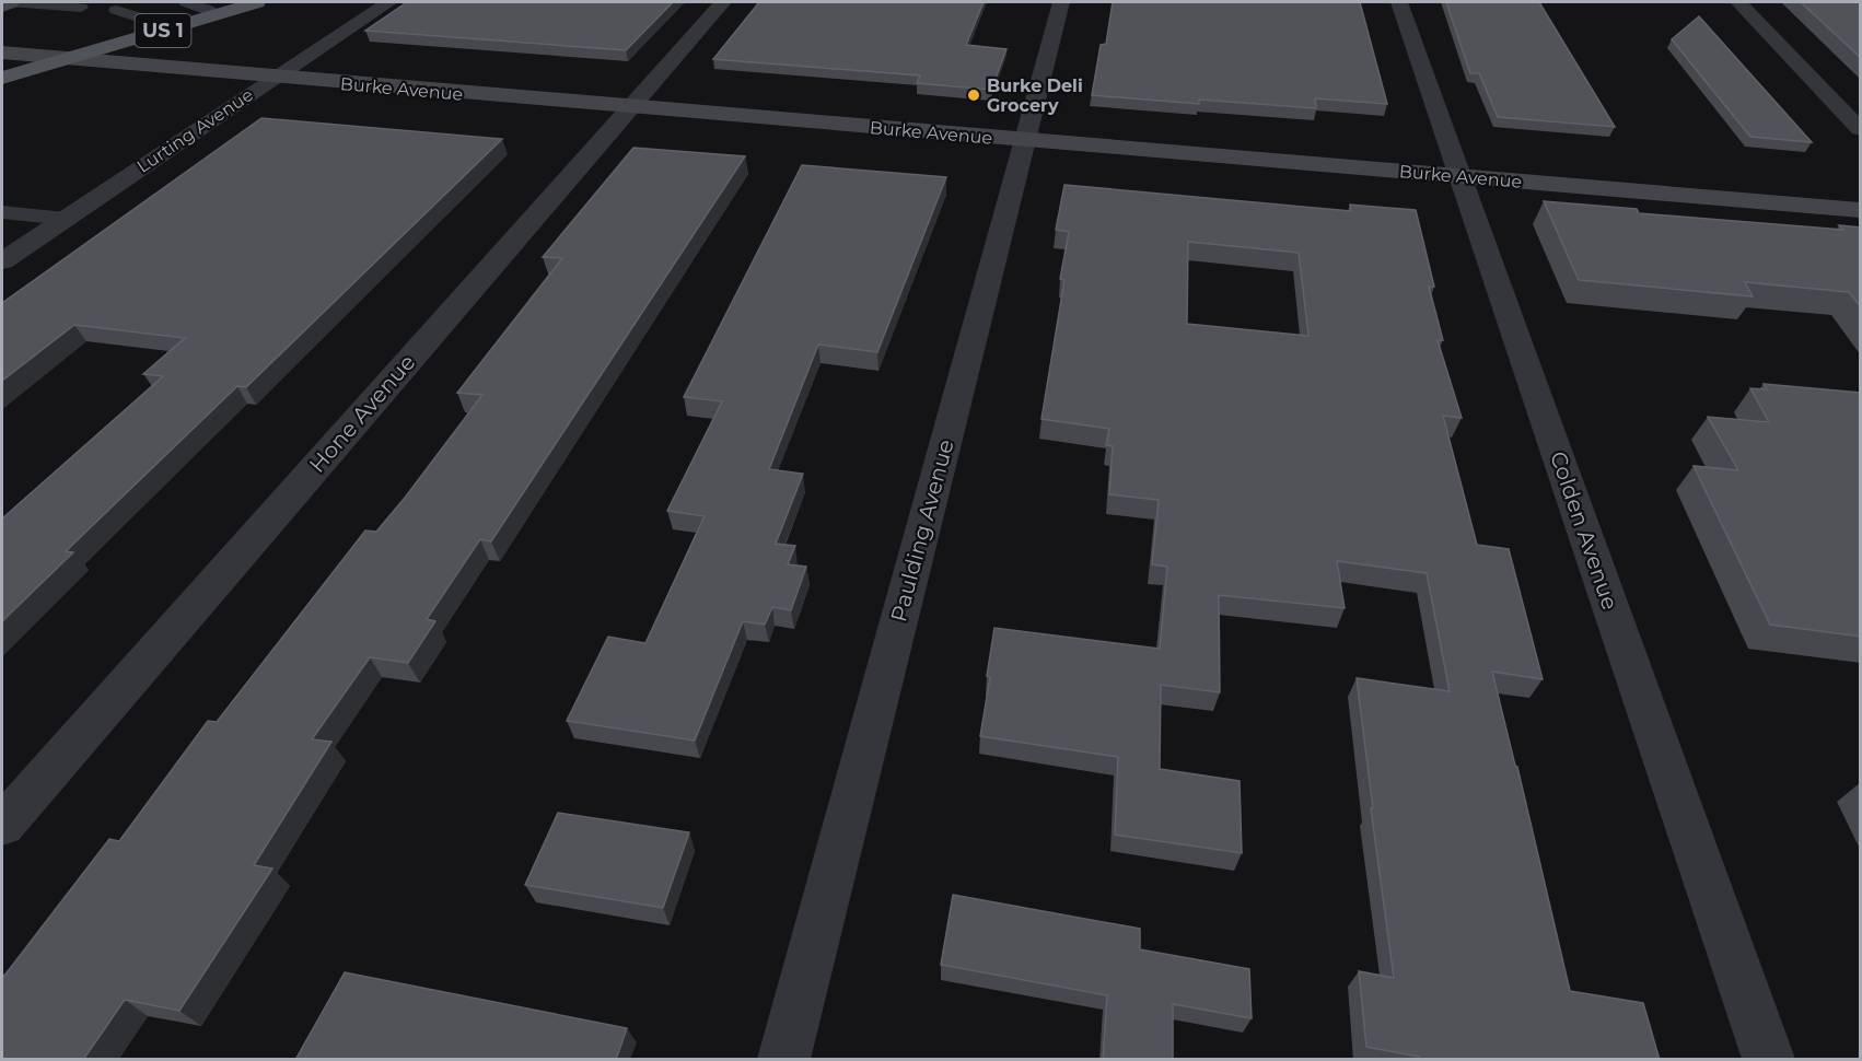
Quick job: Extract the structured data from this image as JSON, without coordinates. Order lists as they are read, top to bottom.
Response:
{
  "streets": {
    "main road": ["US 1", "Burke Avenue"],
    "street": [
      "Lurting Avenue",
      "Hone Avenue",
      "Paulding Avenue",
      "Colden Avenue"
    ]
  },
  "crossings": [
    ["US 1", "Burke Avenue"],
    ["Burke Avenue", "Lurting Avenue"],
    ["Burke Avenue", "Hone Avenue"],
    ["Burke Avenue", "Paulding Avenue"],
    ["Burke Avenue", "Colden Avenue"]
  ],
  "places": ["Burke Deli Grocery"]
}
